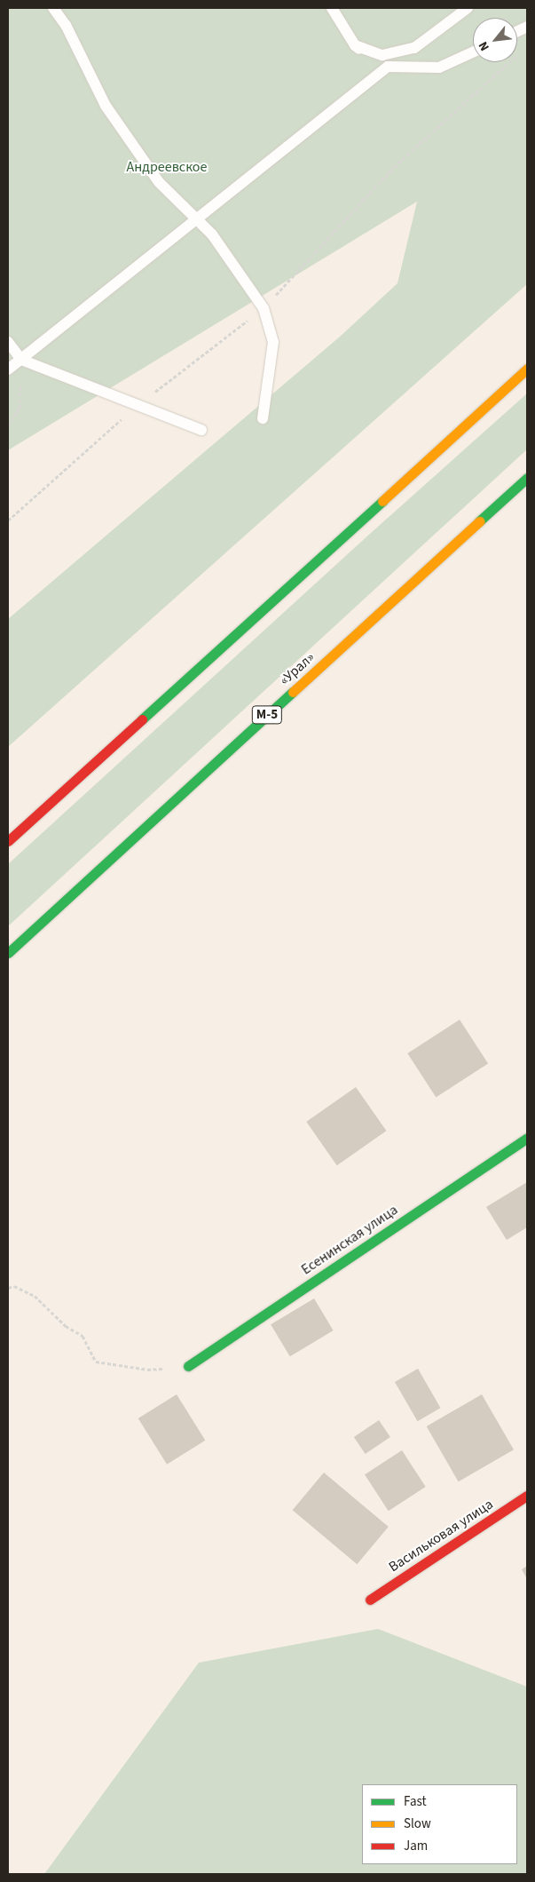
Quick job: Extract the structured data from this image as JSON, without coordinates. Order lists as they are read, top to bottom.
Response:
{
  "streets": {
    "main road": [
      "«Урал»",
      "М-5",
      "Есенинская улица",
      "Васильковая улица"
    ]
  },
  "parks": ["Андреевское"],
  "legend": ["Fast", "Slow", "Jam"],
  "north": "bottom left"
}
